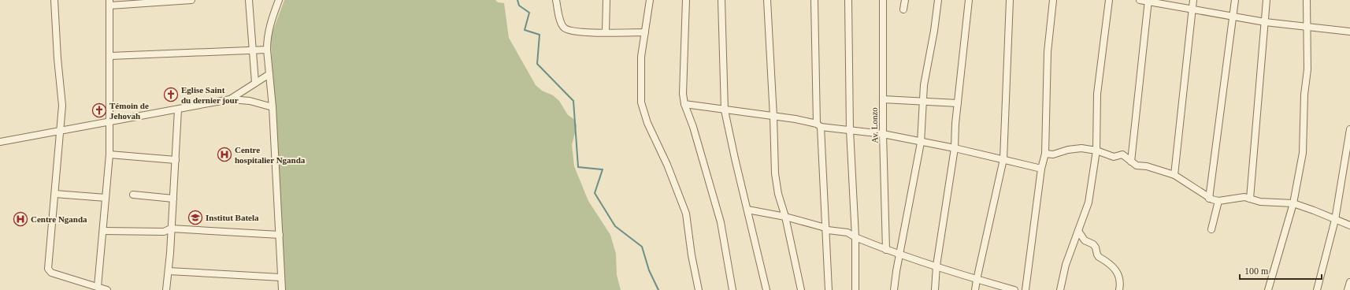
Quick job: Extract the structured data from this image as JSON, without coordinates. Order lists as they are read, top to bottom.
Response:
{
  "streets": {
    "street": ["Av. Lonzo"]
  },
  "places": {
    "church": ["Eglise Saint du dernier jour", "Témoin de Jehovah"],
    "hospital": ["Centre hospitalier Nganda", "Centre Nganda"],
    "school or university": ["Institut Batela"]
  },
  "scale_bar": "100 m"
}
